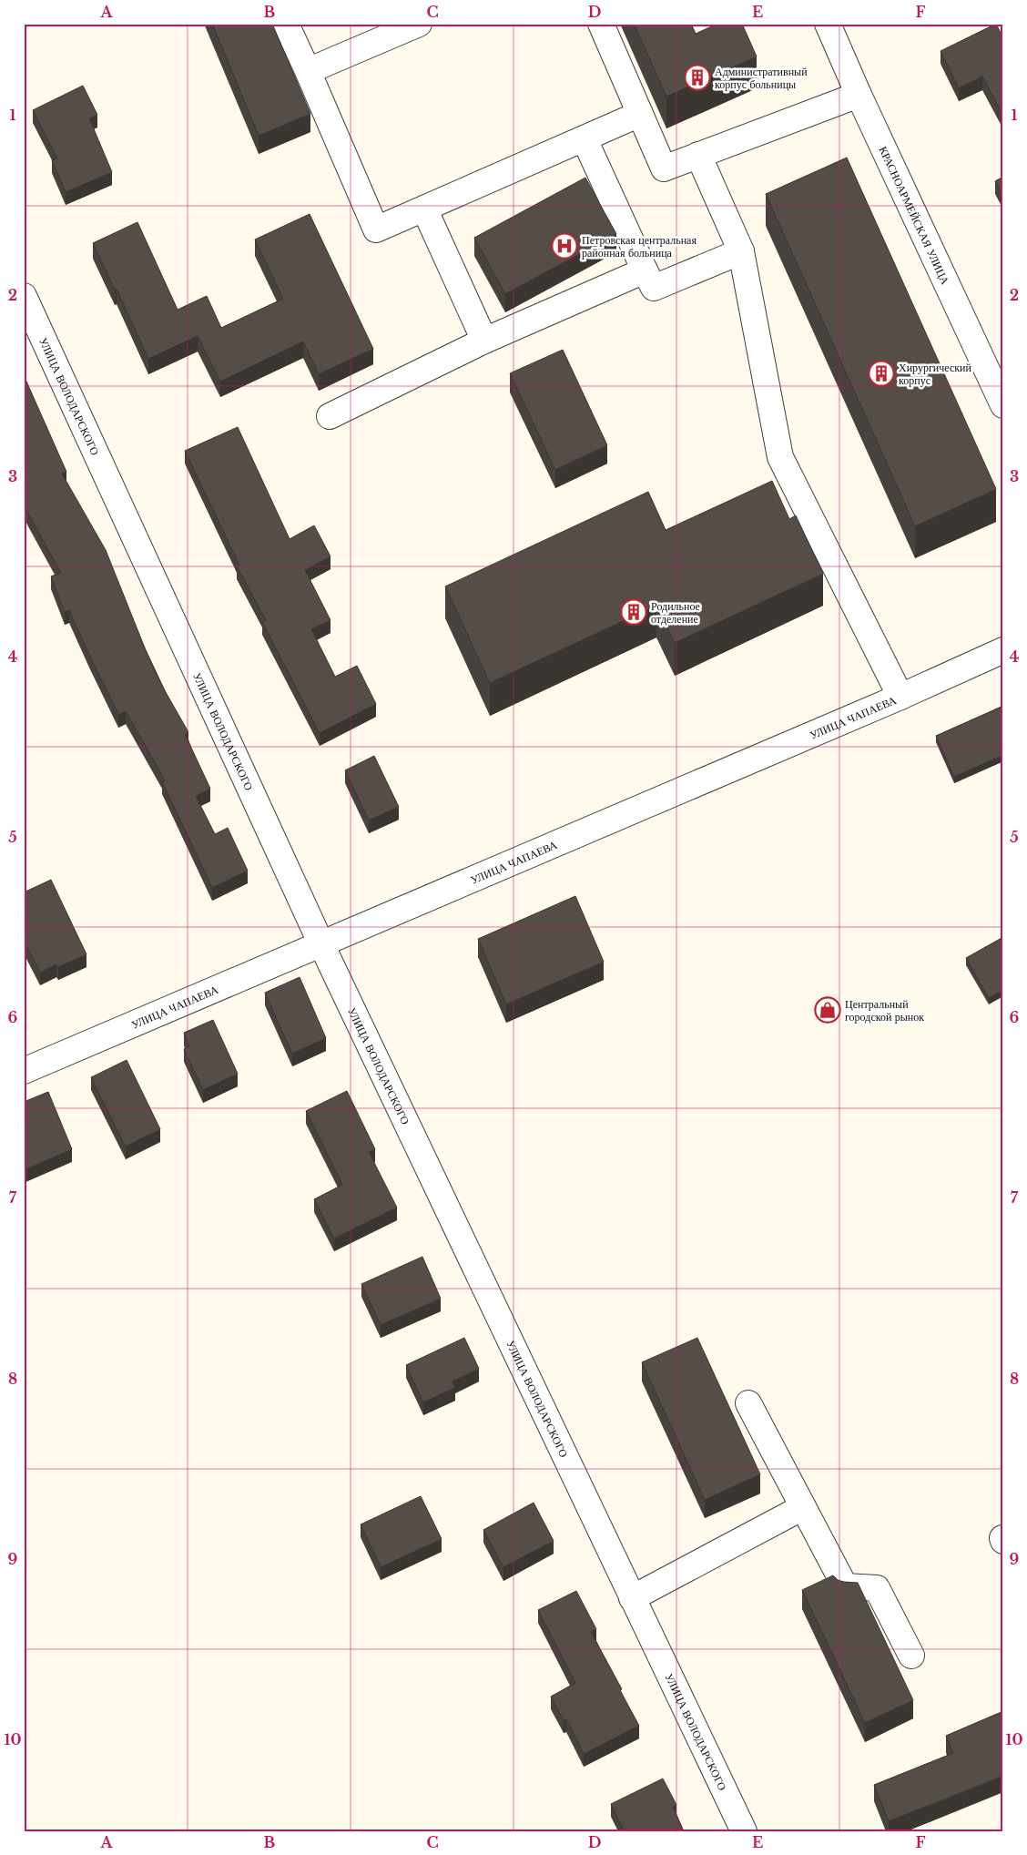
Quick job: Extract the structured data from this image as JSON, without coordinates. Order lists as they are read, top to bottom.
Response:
{
  "streets": {
    "street": ["КРАСНОАРМЕЙСКАЯ УЛИЦА", "УЛИЦА ВОЛОДАРСКОГО", "УЛИЦА ЧАПАЕВА"]
  },
  "crossings": [
    ["УЛИЦА ВОЛОДАРСКОГО", "УЛИЦА ЧАПАЕВА"]
  ],
  "places": {
    "building": ["Административный корпус больницы", "Хирургический корпус", "Родильное отделение"],
    "hospital": ["Петровская центральная районная больница"],
    "shop": ["Центральный городской рынок"]
  },
  "grid": {
    "columns": [
      "A",
      "B",
      "C",
      "D",
      "E",
      "F"
    ],
    "rows": [
      "1",
      "2",
      "3",
      "4",
      "5",
      "6",
      "7",
      "8",
      "9",
      "10"
    ]
  }
}
